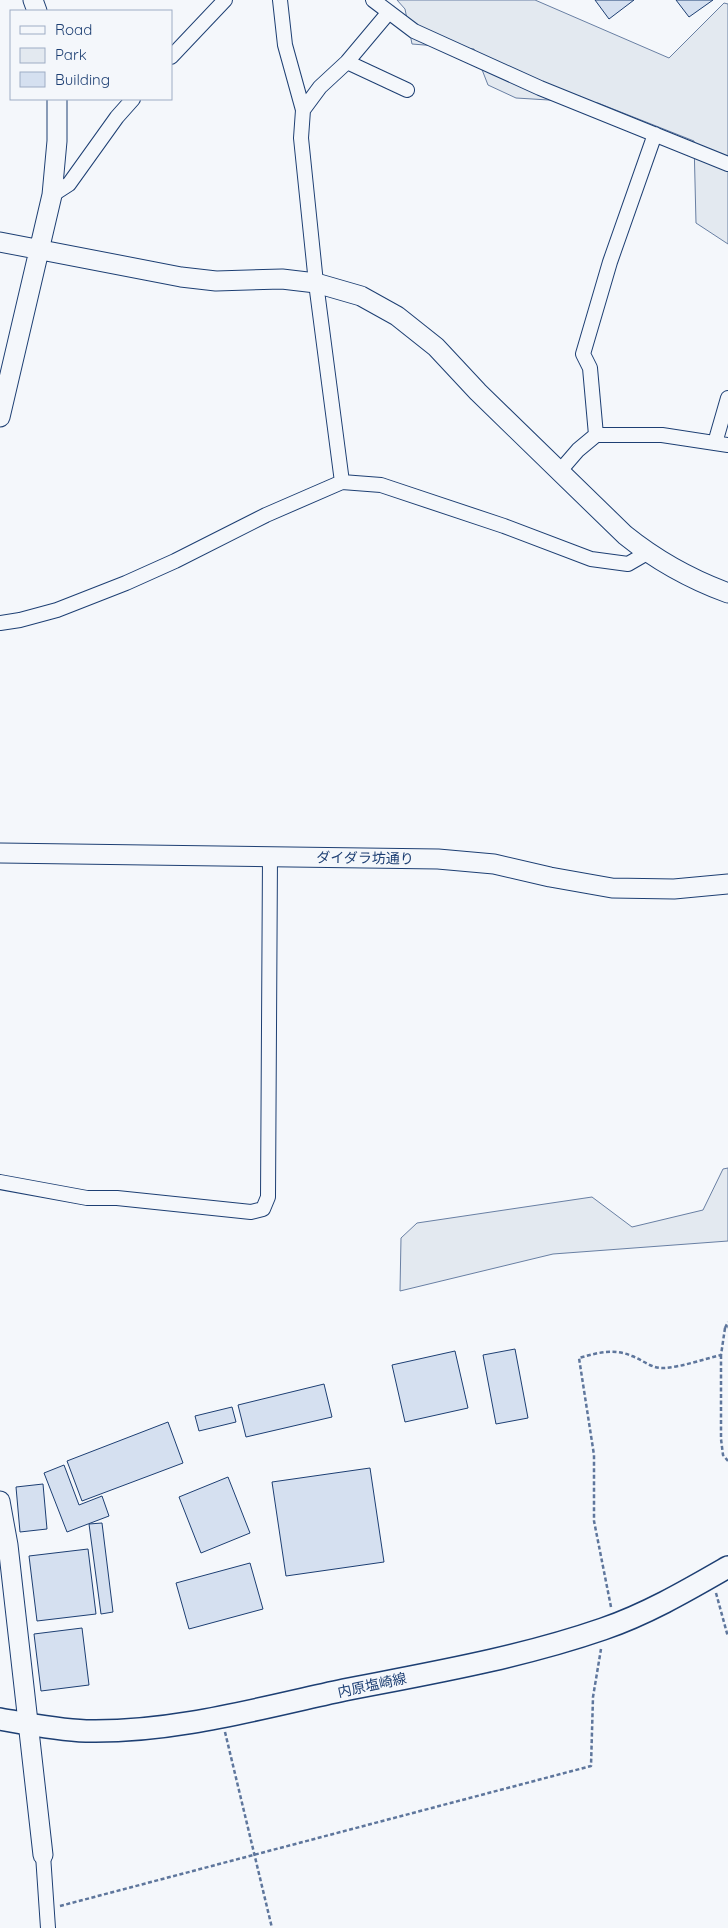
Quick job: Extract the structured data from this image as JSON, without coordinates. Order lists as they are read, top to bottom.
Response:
{
  "streets": {
    "main road": ["内原塩崎線"],
    "street": ["ダイダラ坊通り"]
  },
  "legend": ["Road", "Park", "Building"]
}
